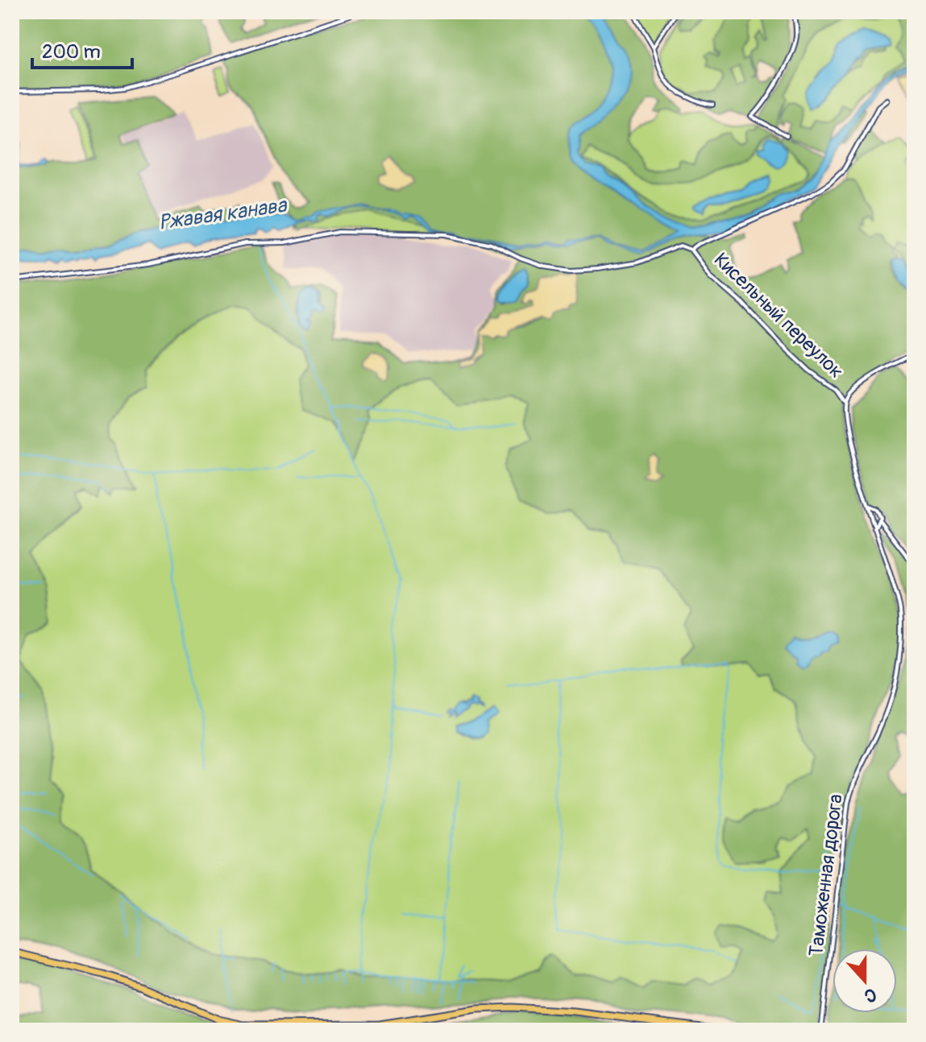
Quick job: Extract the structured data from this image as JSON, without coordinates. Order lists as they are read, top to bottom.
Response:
{
  "streets": {
    "street": ["Кисельный переулок", "Таможенная дорога"]
  },
  "crossings": [
    ["Кисельный переулок", "Таможенная дорога"]
  ],
  "water": ["Ржавая канава"],
  "scale_bar": "200 m",
  "north": "bottom"
}
